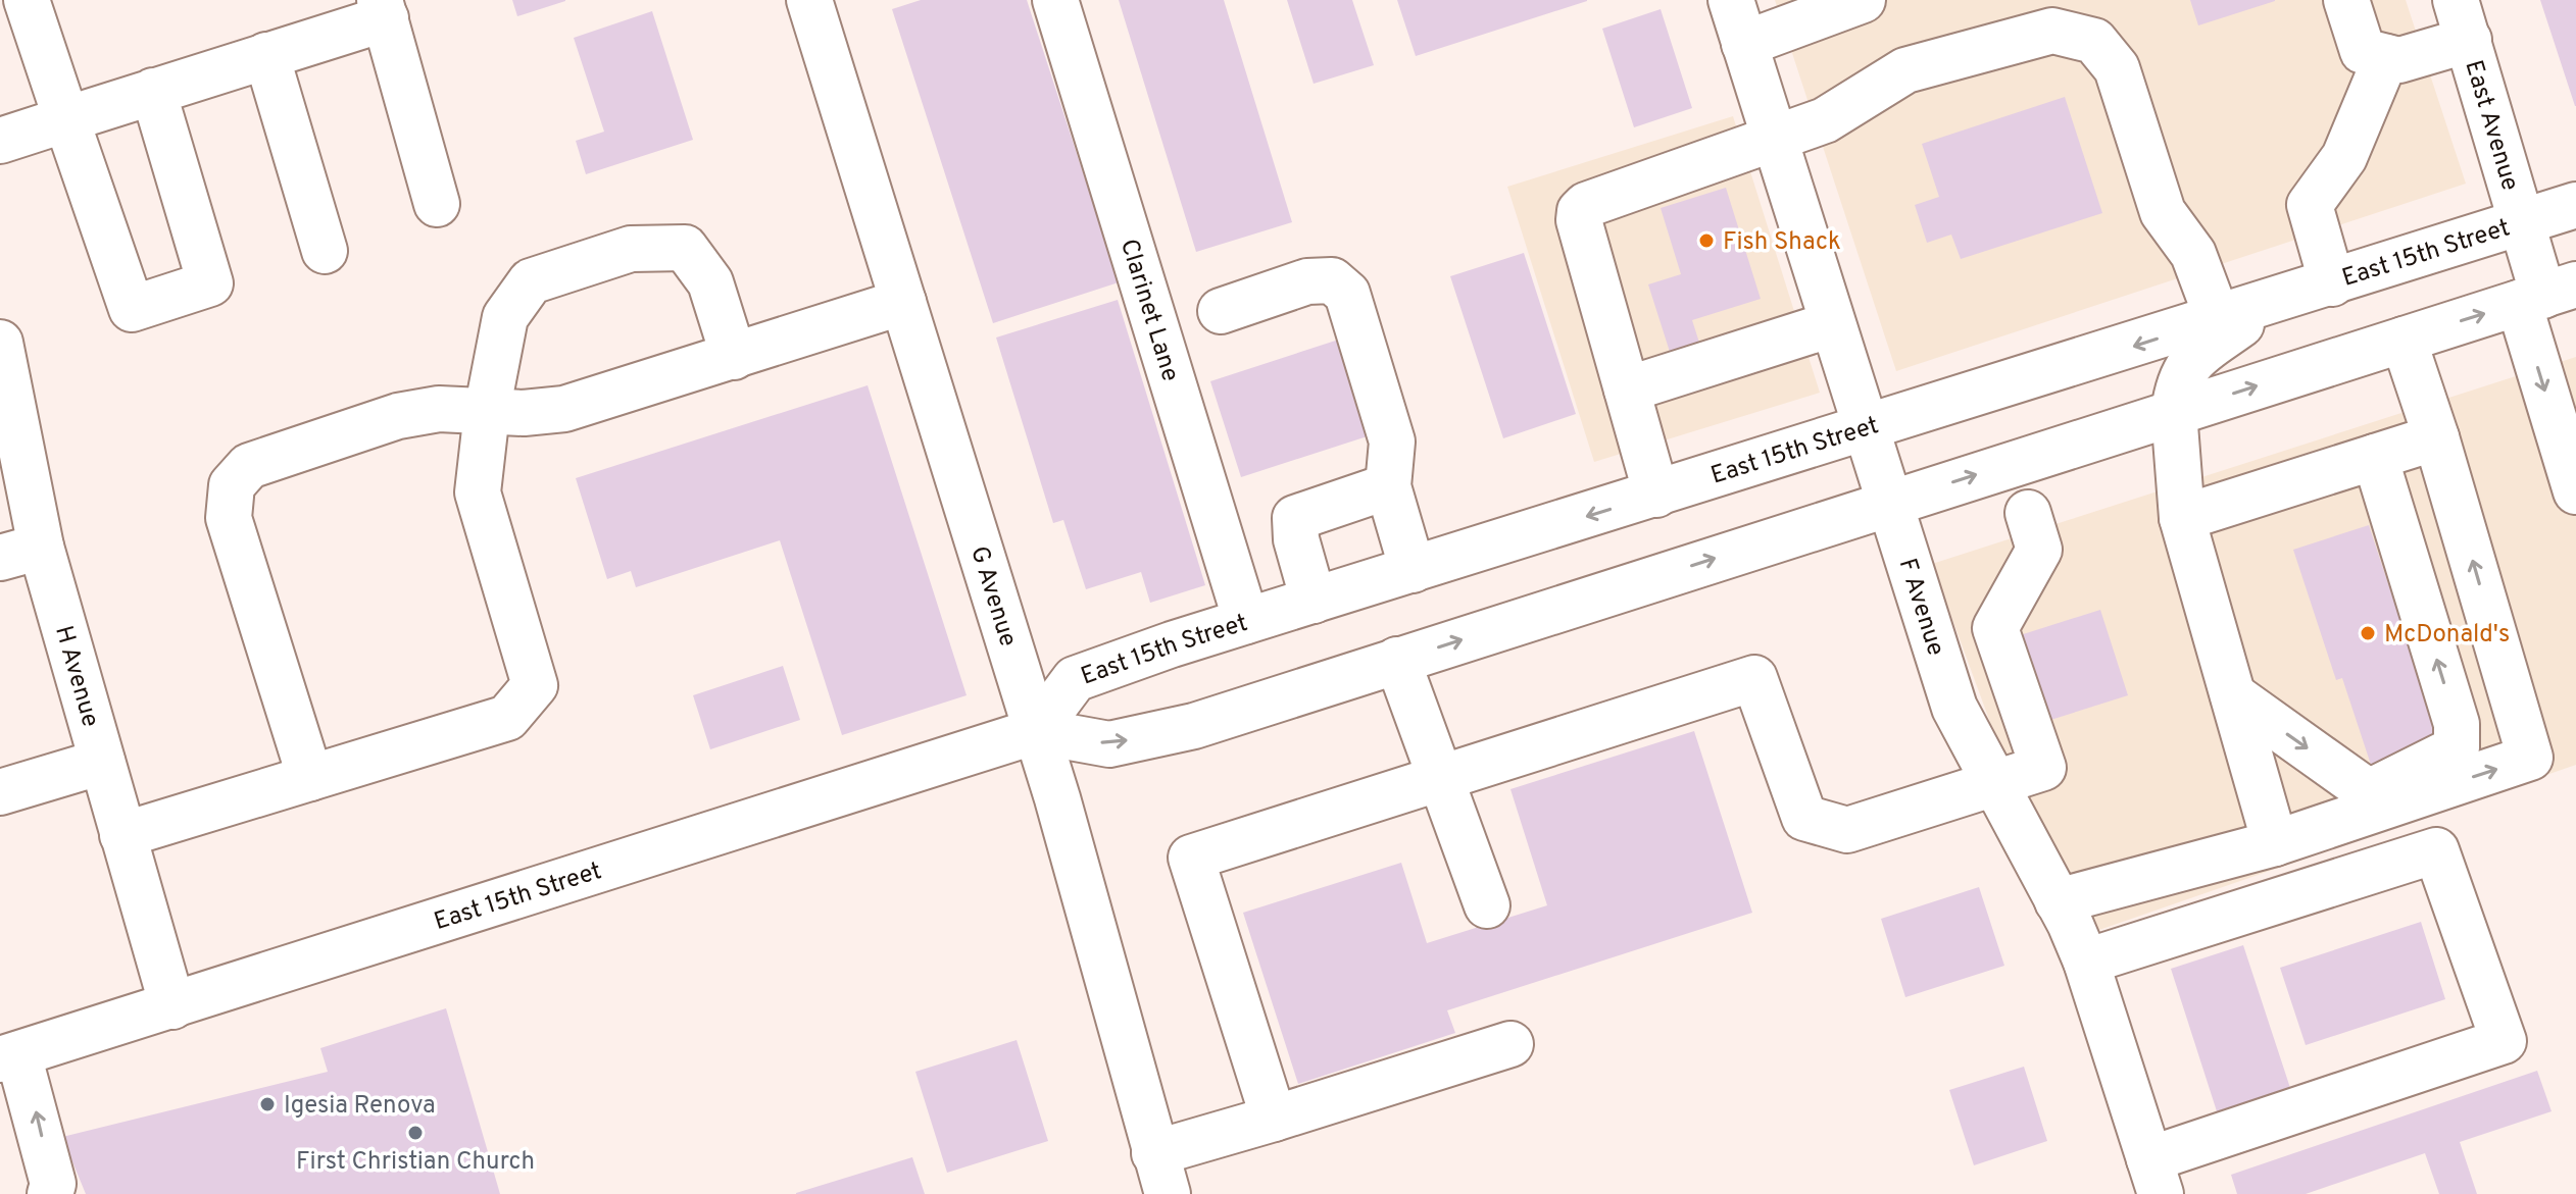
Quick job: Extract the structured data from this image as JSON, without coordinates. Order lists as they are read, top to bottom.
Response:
{
  "streets": {
    "main road": [
      "East Avenue",
      "East 15th Street",
      "Clarinet Lane",
      "G Avenue",
      "F Avenue",
      "H Avenue"
    ]
  },
  "crossings": [
    ["East Avenue", "East 15th Street"],
    ["East 15th Street", "Clarinet Lane"],
    ["East 15th Street", "G Avenue"],
    ["East 15th Street", "F Avenue"],
    ["East 15th Street", "H Avenue"]
  ],
  "places": [
    "Fish Shack",
    "McDonald's",
    "Igesia Renova",
    "First Christian Church"
  ]
}
